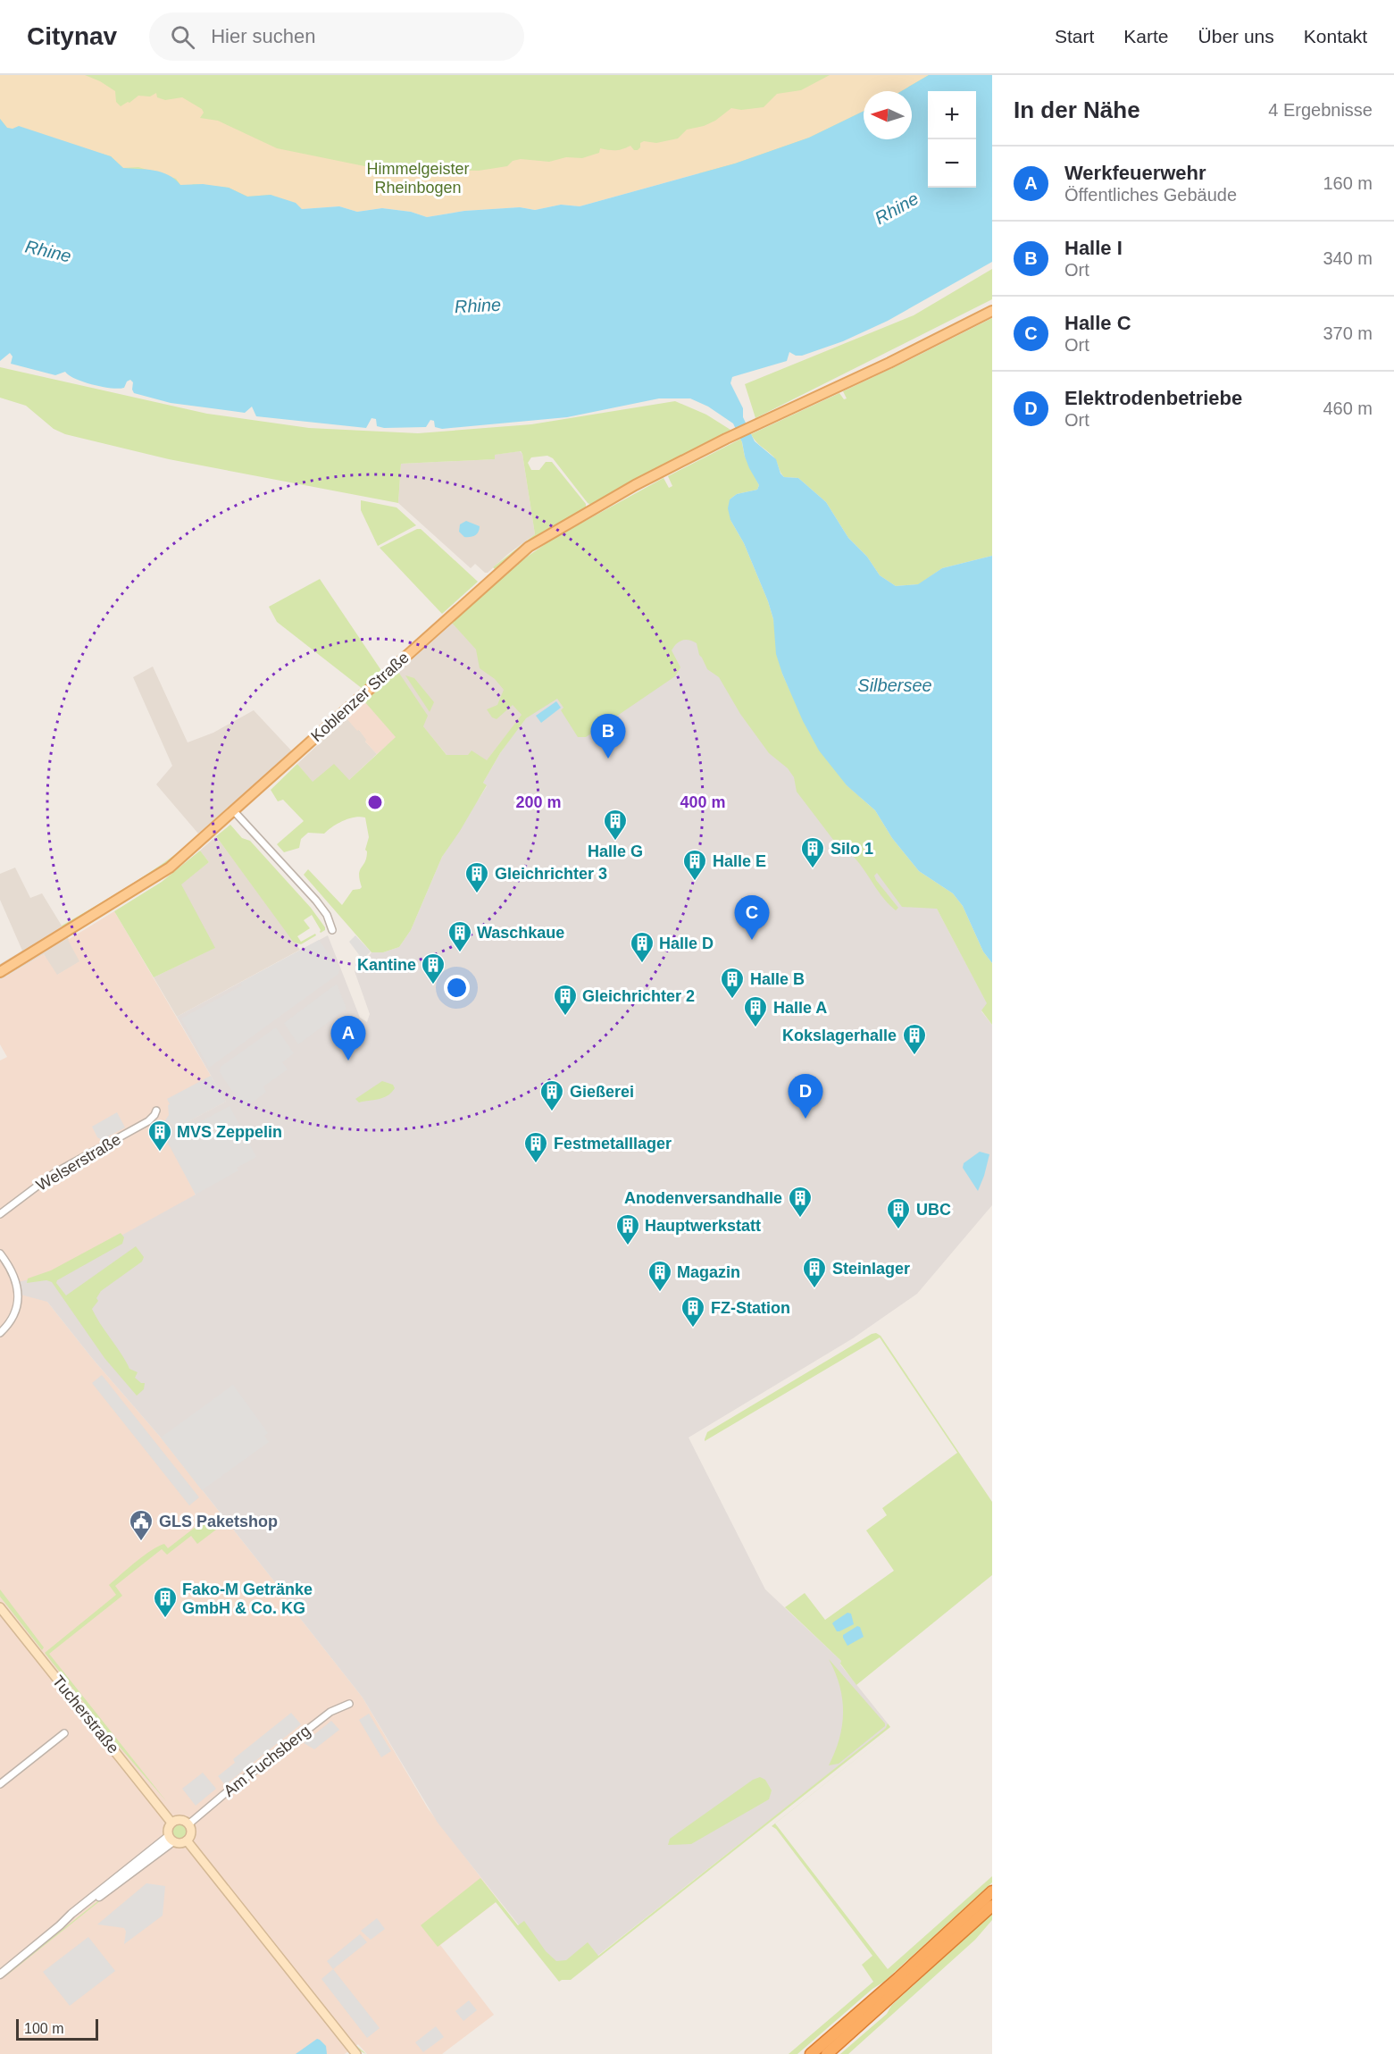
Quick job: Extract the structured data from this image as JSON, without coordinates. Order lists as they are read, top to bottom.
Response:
{
  "streets": {
    "main road": ["Koblenzer Straße", "Tucherstraße"],
    "street": ["Welserstraße", "Am Fuchsberg"]
  },
  "crossings": [
    ["Tucherstraße", "Am Fuchsberg"]
  ],
  "water": ["Rhine", "Silbersee"],
  "parks": ["Himmelgeister Rheinbogen"],
  "places": {
    "building": [
      "Halle G",
      "Silo 1",
      "Halle E",
      "Gleichrichter 3",
      "Waschkaue",
      "Halle D",
      "Kantine",
      "Halle B",
      "Gleichrichter 2",
      "Halle A",
      "Kokslagerhalle",
      "Gießerei",
      "MVS Zeppelin",
      "Festmetalllager",
      "Anodenversandhalle",
      "UBC",
      "Hauptwerkstatt",
      "Steinlager",
      "Magazin",
      "FZ-Station",
      "Fako-M Getränke GmbH & Co. KG"
    ],
    "public building": ["GLS Paketshop"]
  },
  "scale_bar": "100 m",
  "north": "left",
  "page": {
    "header": "Citynav",
    "search": "Hier suchen",
    "nav": [
      "Start",
      "Karte",
      "Über uns",
      "Kontakt"
    ],
    "heading": ["In der Nähe", "4 Ergebnisse"],
    "map_buttons": ["+", "−"],
    "list": [
      {
        "mark": "A",
        "name": "Werkfeuerwehr",
        "note": "Öffentliches Gebäude",
        "value": "160 m"
      },
      {
        "mark": "B",
        "name": "Halle I",
        "note": "Ort",
        "value": "340 m"
      },
      {
        "mark": "C",
        "name": "Halle C",
        "note": "Ort",
        "value": "370 m"
      },
      {
        "mark": "D",
        "name": "Elektrodenbetriebe",
        "note": "Ort",
        "value": "460 m"
      }
    ],
    "pins": [
      "B",
      "C",
      "A",
      "D"
    ],
    "scale": "100 m"
  },
  "rings": ["200 m", "400 m"]
}
